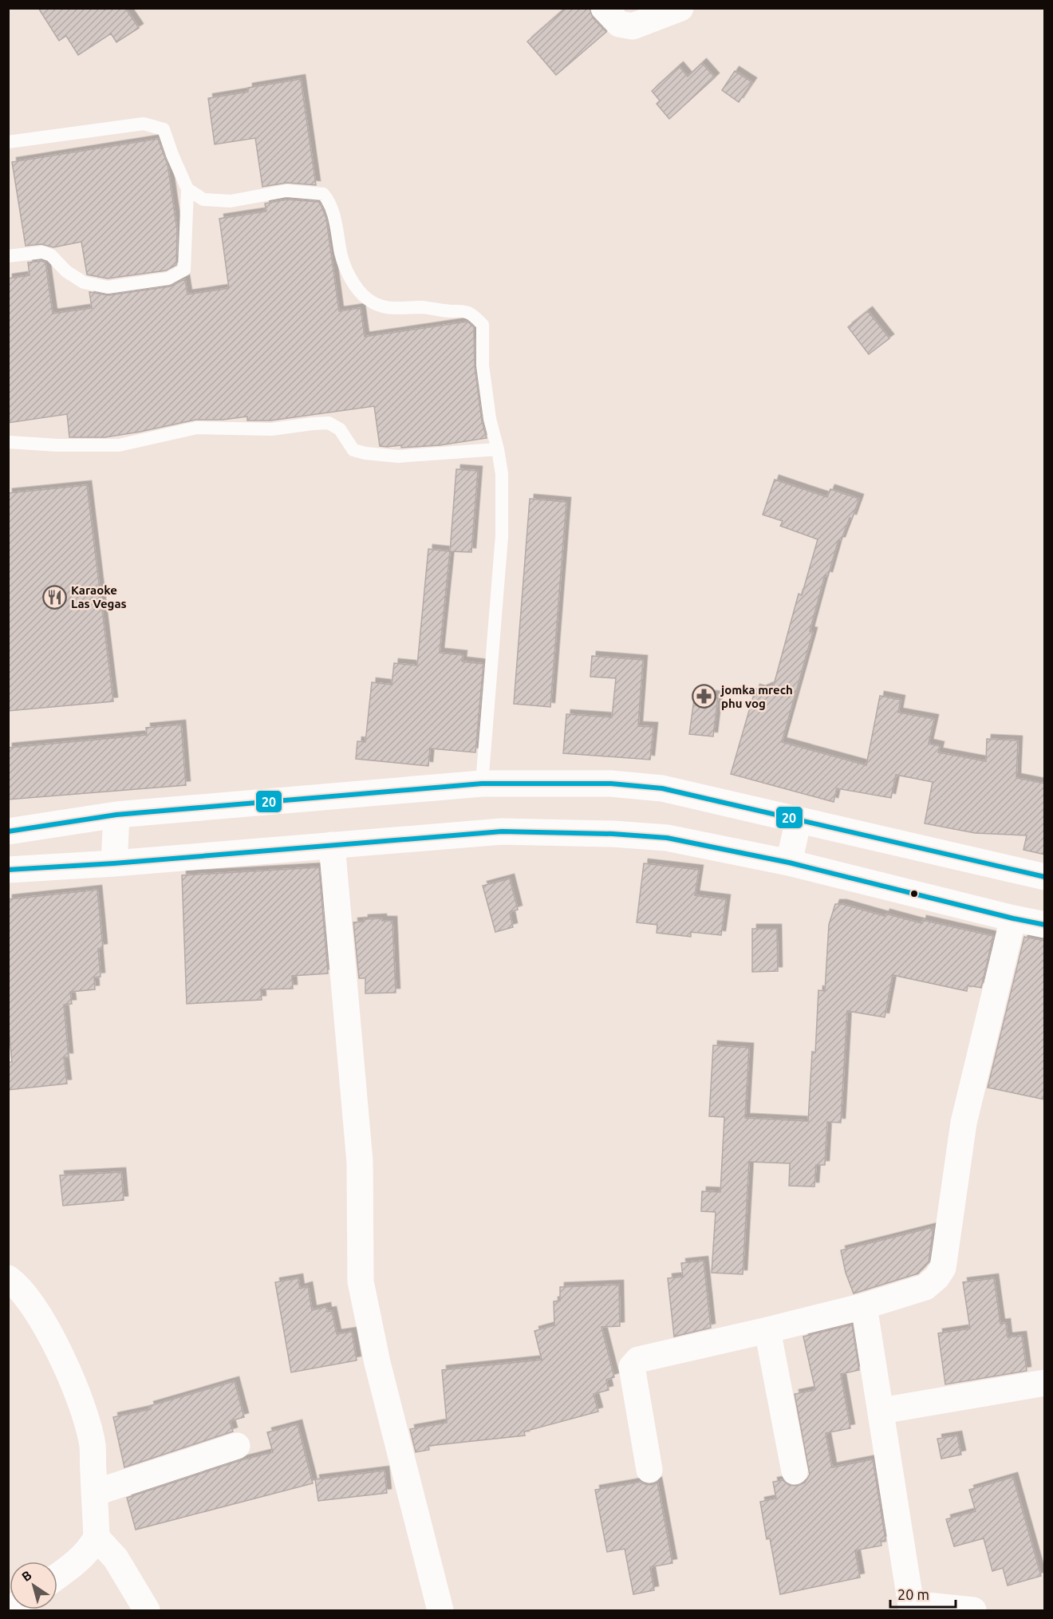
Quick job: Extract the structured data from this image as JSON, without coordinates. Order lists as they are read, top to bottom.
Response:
{
  "places": {
    "restaurant": ["Karaoke Las Vegas"],
    "pharmacy": ["jomka mrech phu vog"]
  },
  "lines": ["transit line 20"],
  "scale_bar": "20 m",
  "north": "top left"
}
